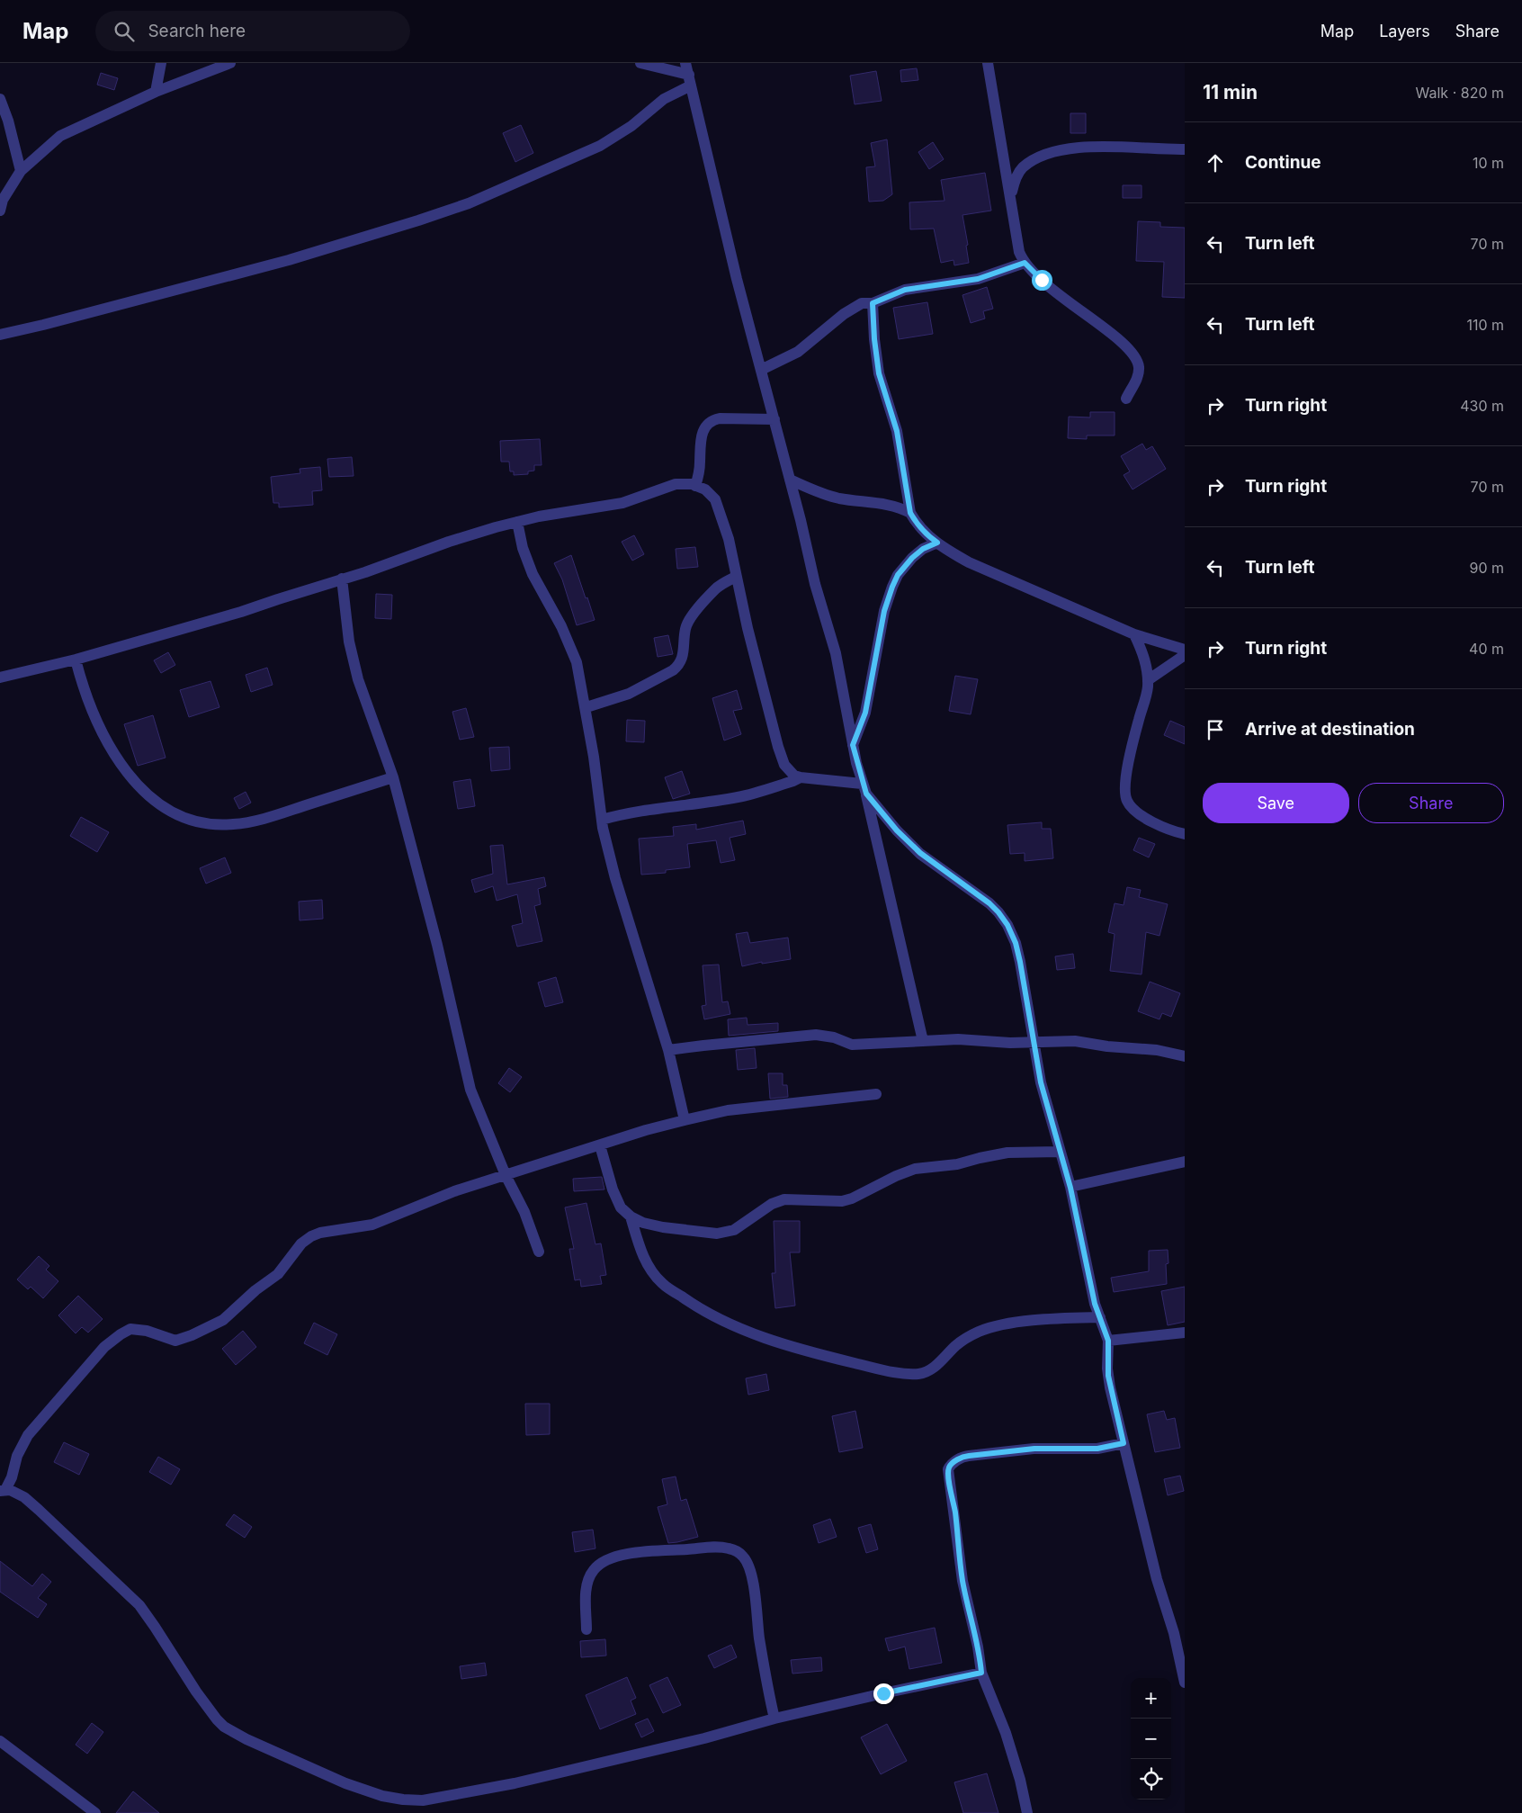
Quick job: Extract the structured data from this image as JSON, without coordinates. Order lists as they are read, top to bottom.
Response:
{
  "page": {
    "header": "Map",
    "search": "Search here",
    "nav": ["Map", "Layers", "Share"],
    "heading": ["11 min", "Walk · 820 m"],
    "list": [
      ["Continue", "10 m"],
      ["Turn left", "70 m"],
      ["Turn left", "110 m"],
      ["Turn right", "430 m"],
      ["Turn right", "70 m"],
      ["Turn left", "90 m"],
      ["Turn right", "40 m"],
      "Arrive at destination"
    ],
    "buttons": ["Save", "Share"],
    "map_buttons": ["+", "−"]
  }
}
